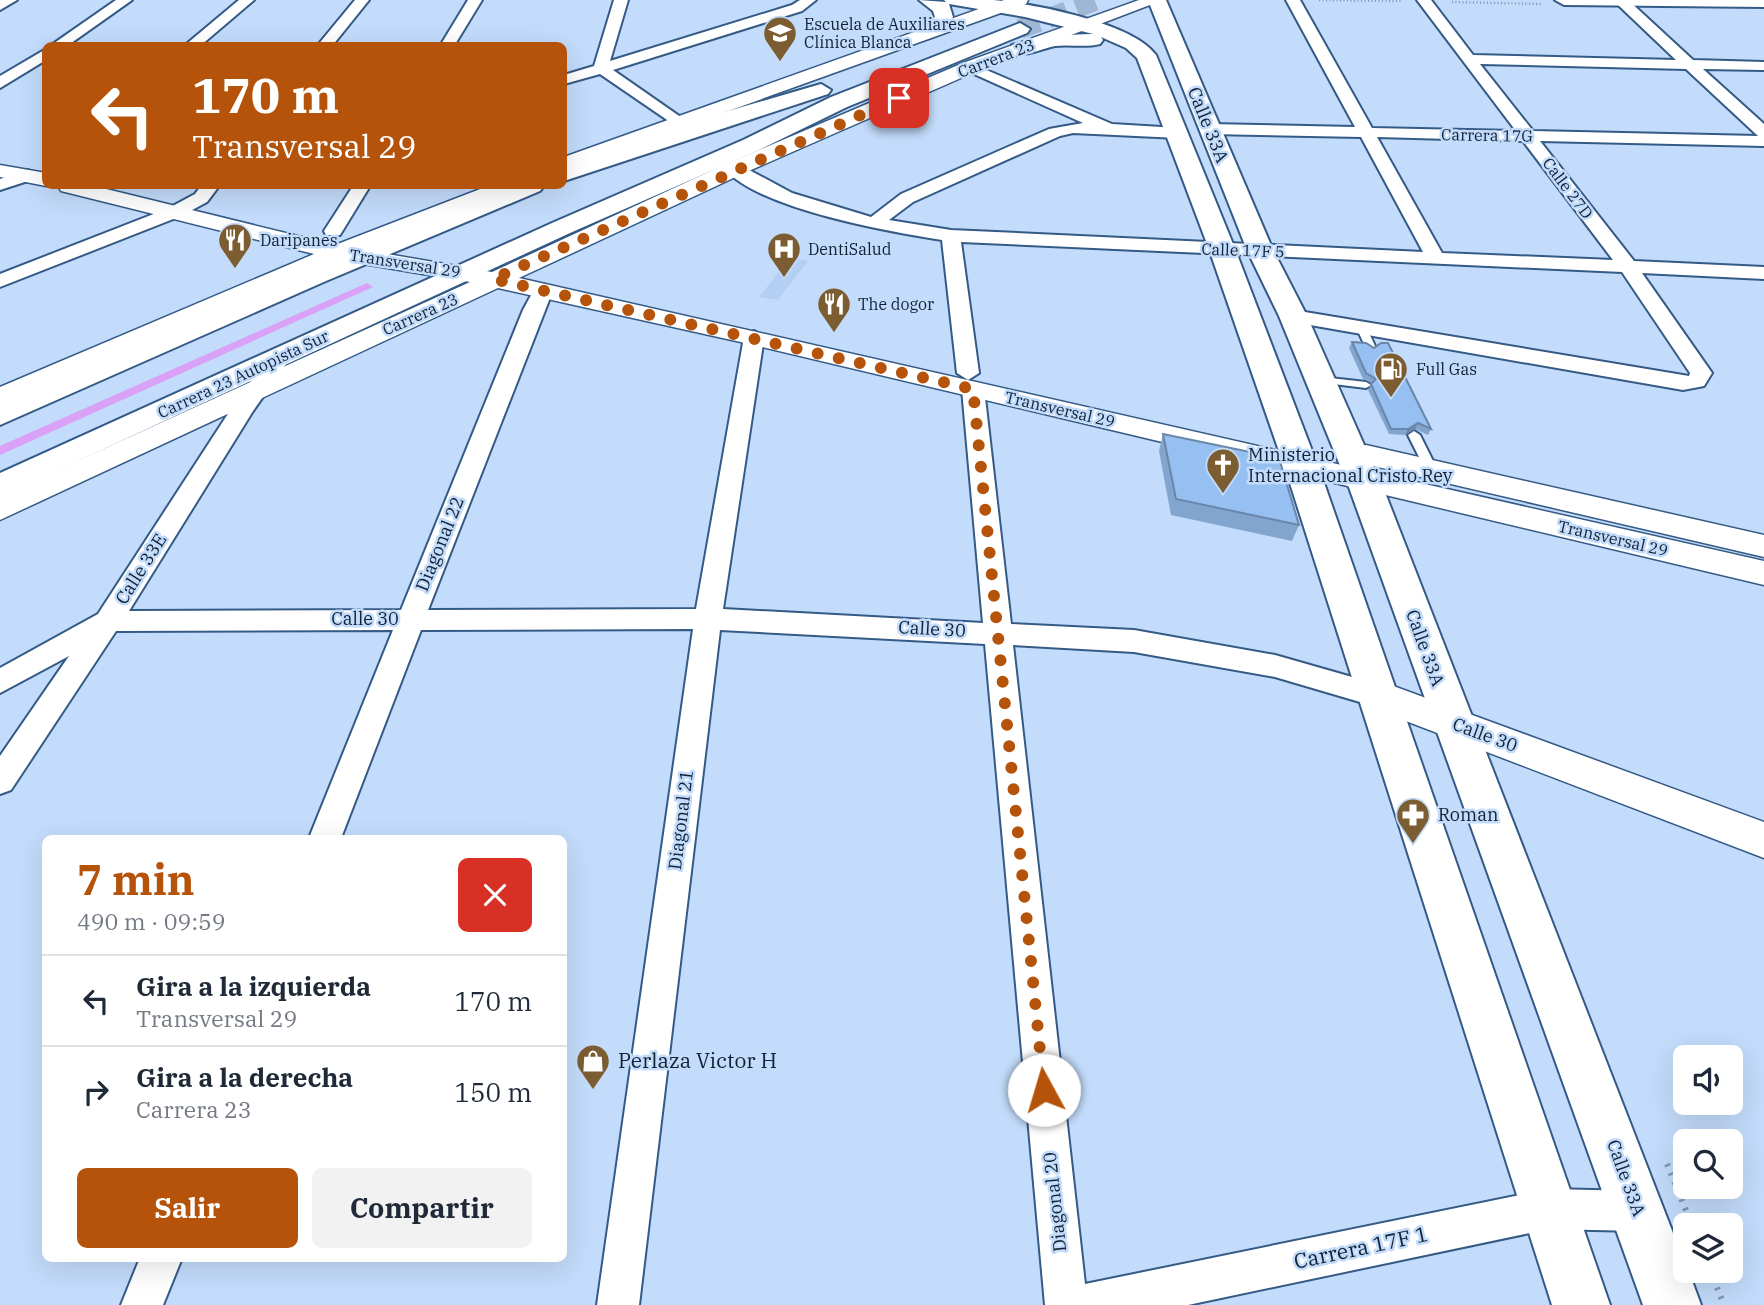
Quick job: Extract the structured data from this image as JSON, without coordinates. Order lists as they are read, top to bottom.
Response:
{
  "streets": {
    "main road": ["Carrera 23", "Calle 33A", "Carrera 23 Autopista Sur"],
    "street": [
      "Carrera 17G",
      "Calle 27D",
      "Calle 17F 5",
      "Transversal 29",
      "Diagonal 22",
      "Calle 33E",
      "Calle 30",
      "Diagonal 21",
      "Diagonal 20",
      "Carrera 17F 1"
    ]
  },
  "crossings": [
    ["Carrera 23", "Calle 33A"],
    ["Carrera 23", "Calle 17F 5"],
    ["Carrera 23", "Transversal 29"],
    ["Carrera 23", "Carrera 23 Autopista Sur"],
    ["Carrera 23", "Calle 33E"],
    ["Calle 33A", "Carrera 17G"],
    ["Calle 33A", "Calle 17F 5"],
    ["Calle 33A", "Transversal 29"],
    ["Calle 33A", "Calle 30"],
    ["Calle 33A", "Carrera 17F 1"],
    ["Carrera 17G", "Calle 27D"],
    ["Calle 27D", "Calle 17F 5"],
    ["Calle 17F 5", "Diagonal 20"],
    ["Transversal 29", "Carrera 23 Autopista Sur"],
    ["Transversal 29", "Diagonal 22"],
    ["Transversal 29", "Diagonal 21"],
    ["Transversal 29", "Diagonal 20"],
    ["Carrera 23 Autopista Sur", "Calle 33E"],
    ["Diagonal 22", "Calle 30"],
    ["Calle 33E", "Calle 30"],
    ["Calle 30", "Diagonal 21"],
    ["Calle 30", "Diagonal 20"]
  ],
  "places": {
    "school or university": ["Escuela de Auxiliares Clínica Blanca"],
    "restaurant": ["Daripanes", "The dogor"],
    "hospital": ["DentiSalud"],
    "fuel station": ["Full Gas"],
    "church": ["Ministerio Internacional Cristo Rey"],
    "pharmacy": ["Roman"],
    "shop": ["Perlaza Victor H"]
  },
  "page": {
    "turn": ["170 m", "Transversal 29"],
    "heading": ["7 min", "490 m · 09:59"],
    "list": [
      {
        "name": "Gira a la izquierda",
        "note": "Transversal 29",
        "value": "170 m"
      },
      {
        "name": "Gira a la derecha",
        "note": "Carrera 23",
        "value": "150 m"
      }
    ],
    "buttons": ["Salir", "Compartir"]
  }
}
